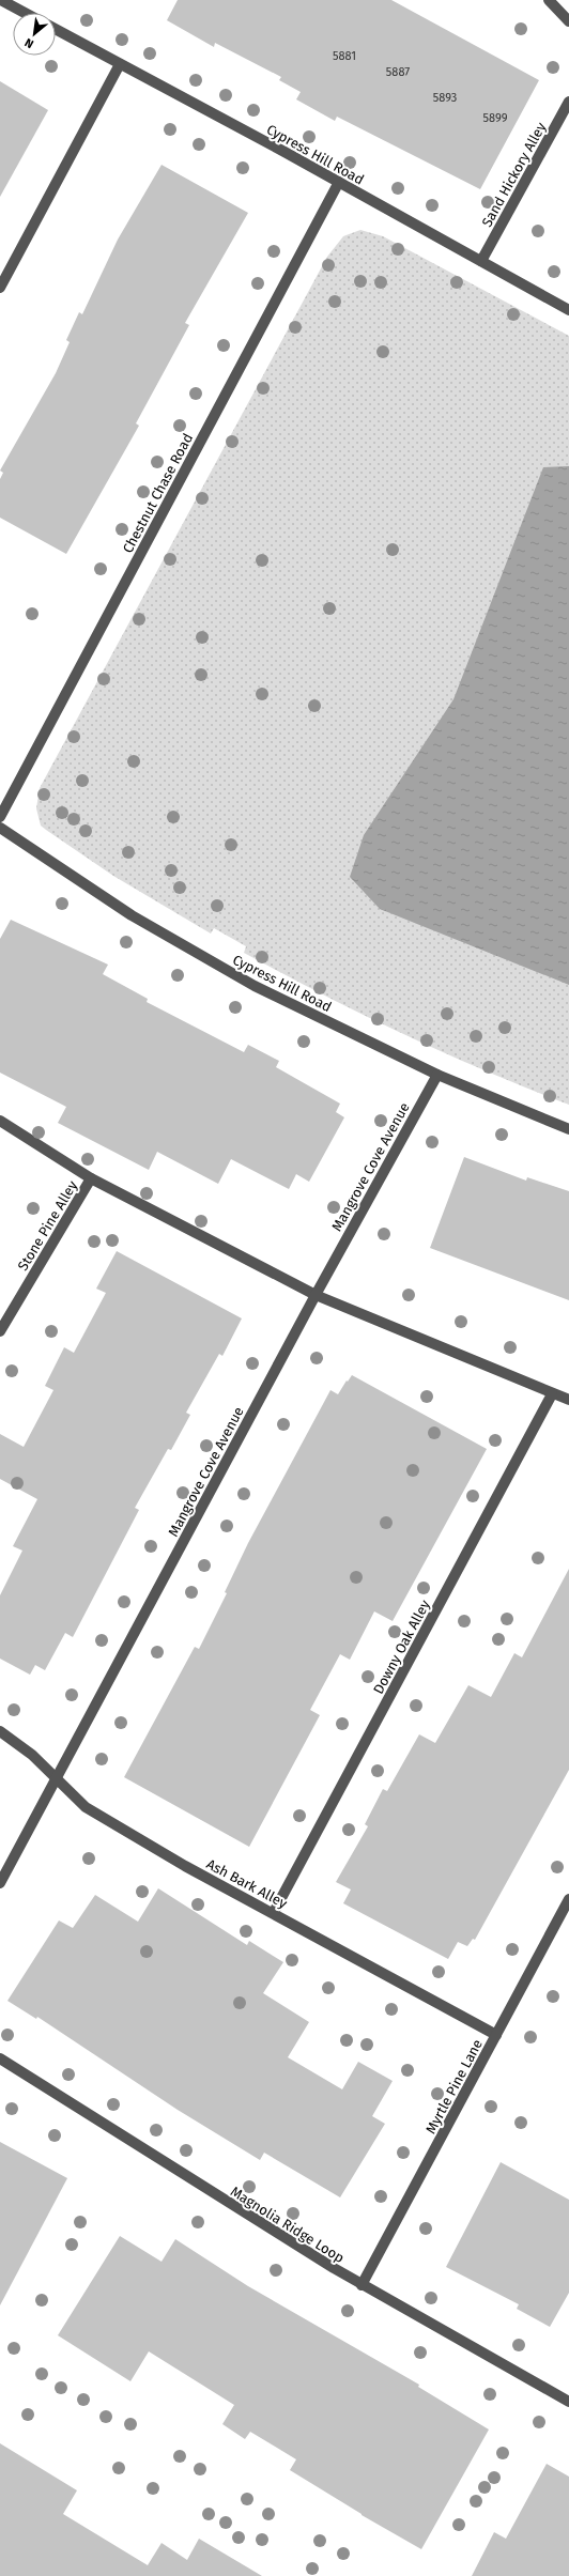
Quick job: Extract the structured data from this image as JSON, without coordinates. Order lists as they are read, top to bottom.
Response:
{
  "streets": {
    "street": [
      "Cypress Hill Road",
      "Sand Hickory Alley",
      "Chestnut Chase Road",
      "Mangrove Cove Avenue",
      "Stone Pine Alley",
      "Downy Oak Alley",
      "Ash Bark Alley",
      "Myrtle Pine Lane",
      "Magnolia Ridge Loop"
    ]
  },
  "crossings": [
    ["Cypress Hill Road", "Sand Hickory Alley"],
    ["Cypress Hill Road", "Chestnut Chase Road"],
    ["Cypress Hill Road", "Mangrove Cove Avenue"],
    ["Mangrove Cove Avenue", "Ash Bark Alley"],
    ["Downy Oak Alley", "Ash Bark Alley"],
    ["Ash Bark Alley", "Myrtle Pine Lane"],
    ["Myrtle Pine Lane", "Magnolia Ridge Loop"]
  ],
  "house_numbers": [
    "5881",
    "5887",
    "5893",
    "5899"
  ],
  "north": "bottom left"
}
